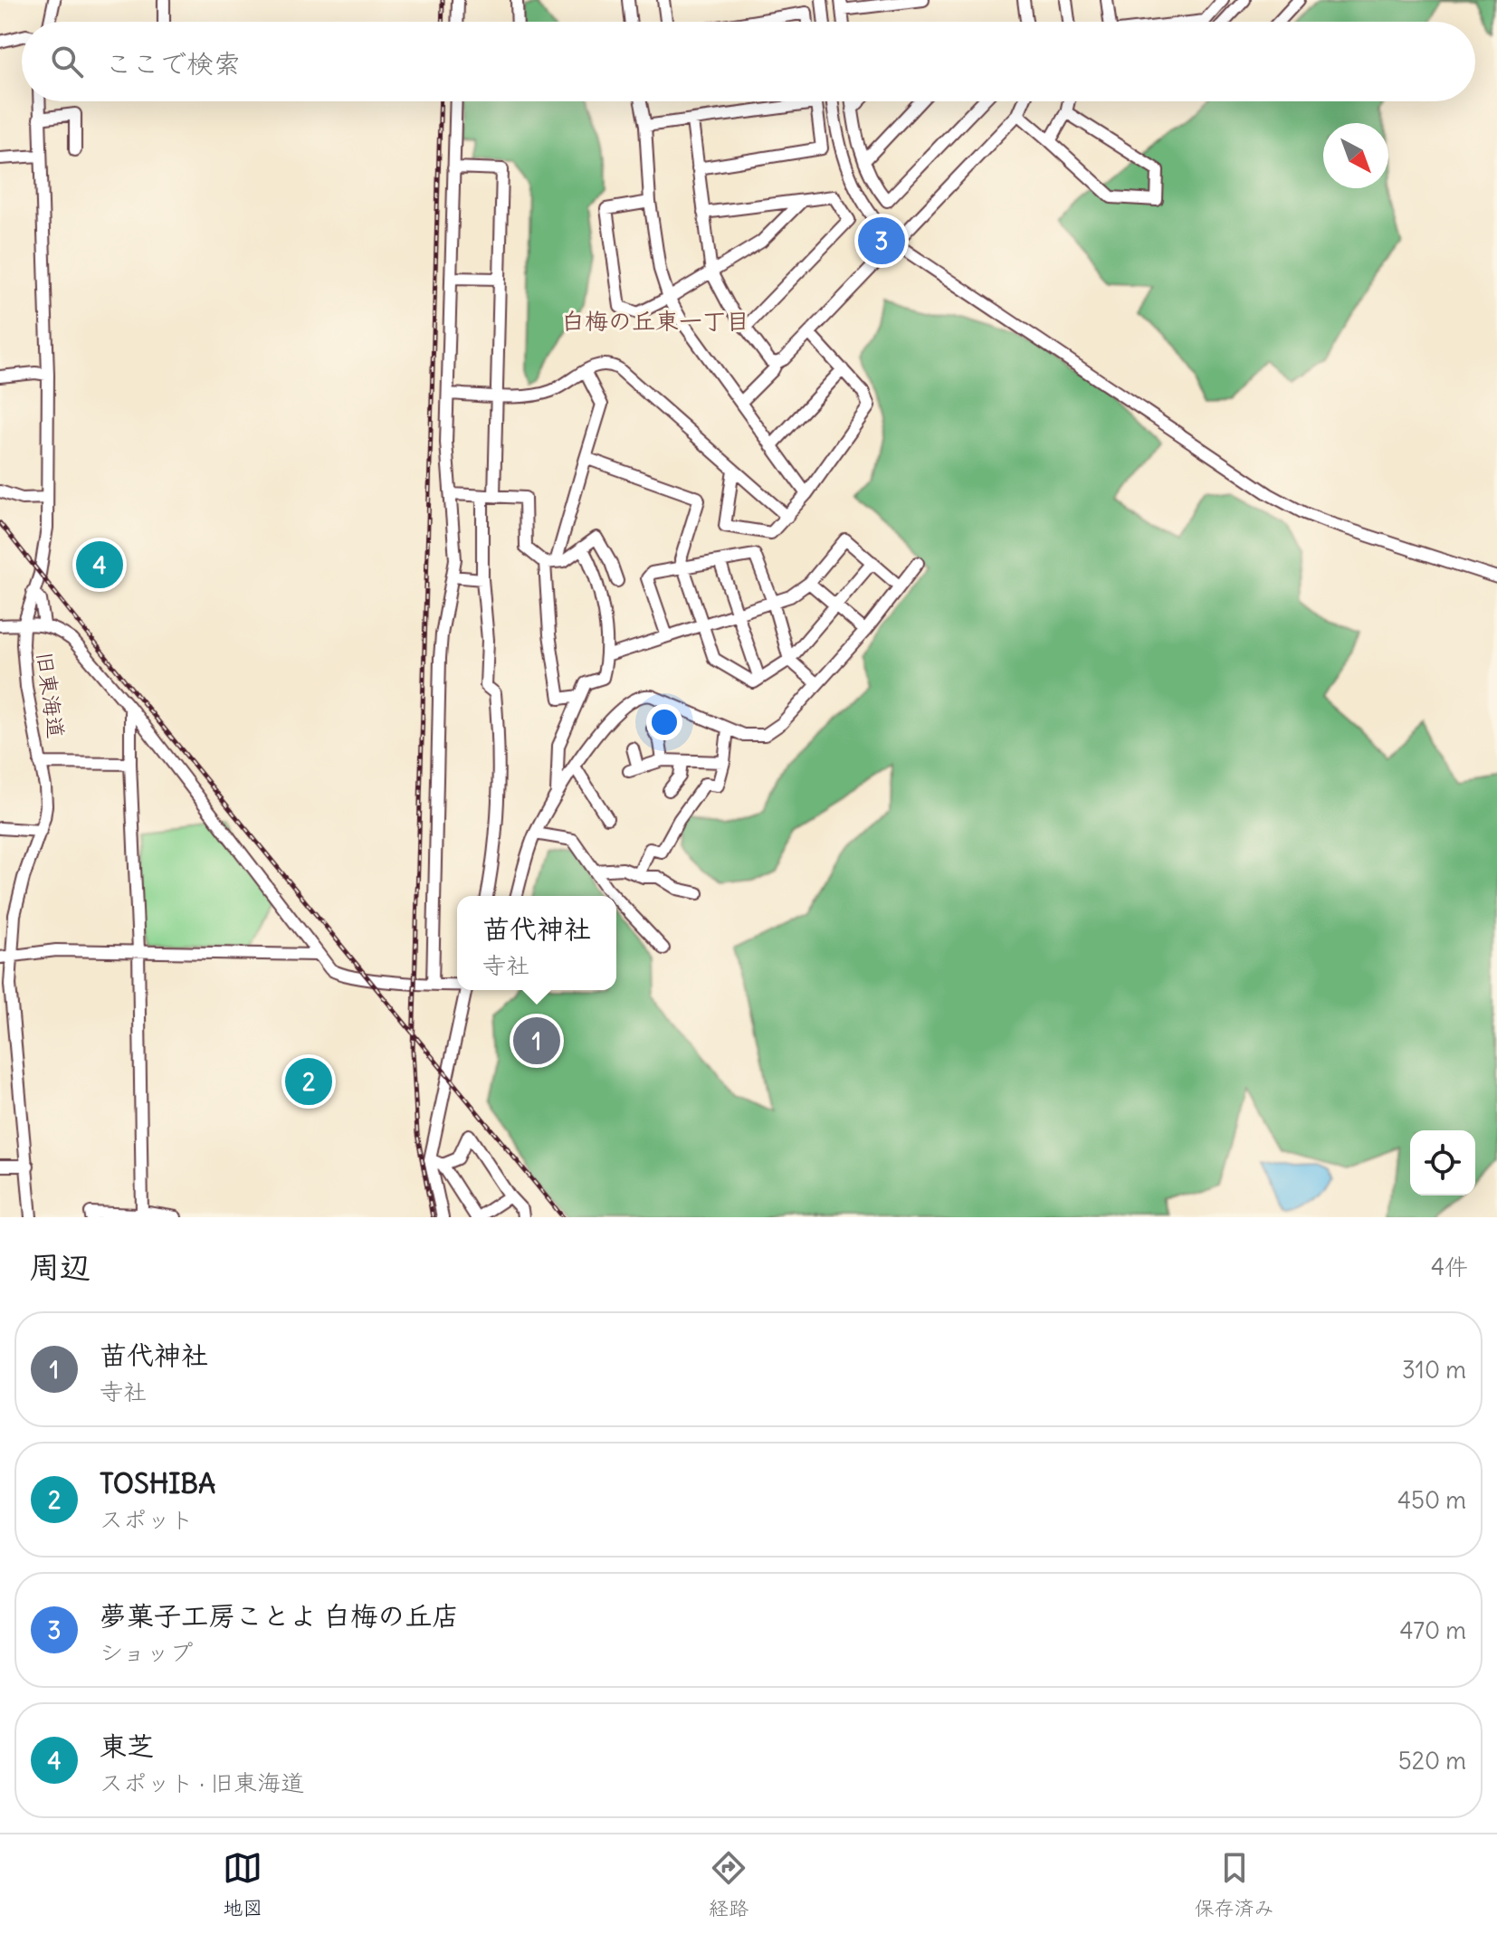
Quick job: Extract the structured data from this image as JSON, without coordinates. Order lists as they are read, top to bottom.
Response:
{
  "streets": {
    "street": ["旧東海道"]
  },
  "districts": ["白梅の丘東一丁目"],
  "north": "bottom right",
  "page": {
    "search": "ここで検索",
    "pins": [
      "3",
      "4",
      "1",
      "2"
    ],
    "popup": ["苗代神社", "寺社"],
    "heading": ["周辺", "4件"],
    "list": [
      {
        "mark": "1",
        "name": "苗代神社",
        "note": "寺社",
        "value": "310 m"
      },
      {
        "mark": "2",
        "name": "TOSHIBA",
        "note": "スポット",
        "value": "450 m"
      },
      {
        "mark": "3",
        "name": "夢菓子工房ことよ 白梅の丘店",
        "note": "ショップ",
        "value": "470 m"
      },
      {
        "mark": "4",
        "name": "東芝",
        "note": "スポット · 旧東海道",
        "value": "520 m"
      }
    ],
    "nav": ["地図", "経路", "保存済み"]
  }
}
